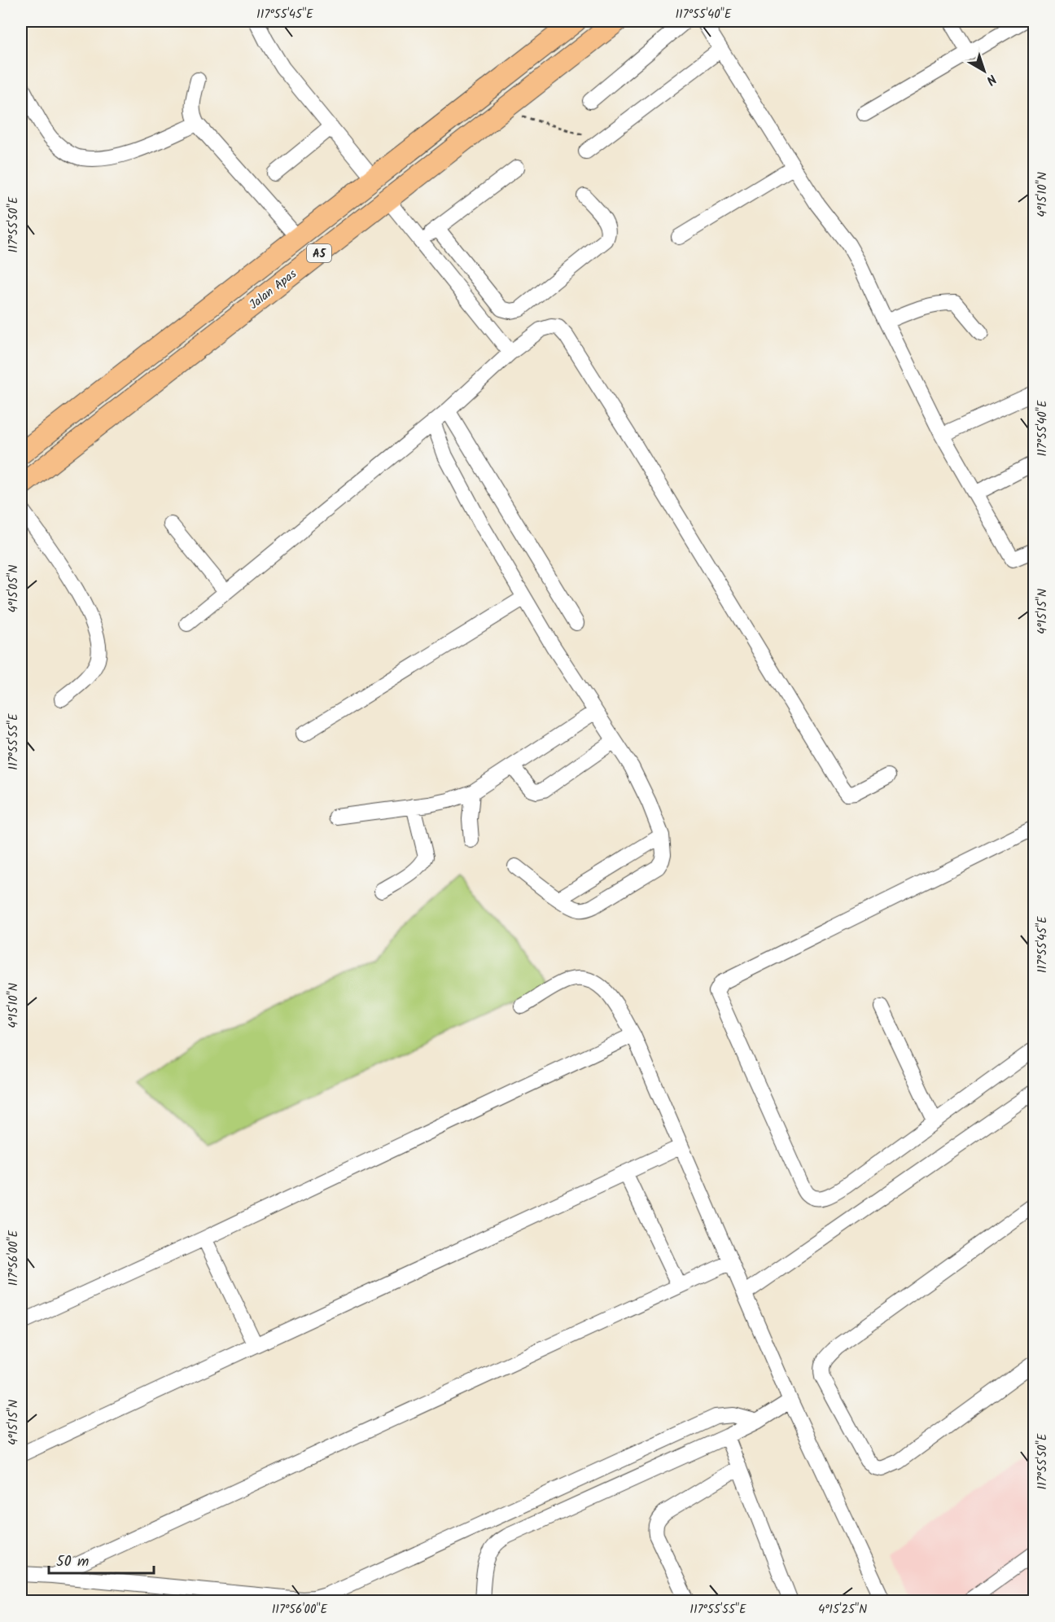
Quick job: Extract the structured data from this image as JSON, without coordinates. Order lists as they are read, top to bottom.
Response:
{
  "streets": {
    "highway": ["A5", "Jalan Apas"]
  },
  "scale_bar": "50 m",
  "north": "bottom right",
  "coordinates": [
    "117°55'45\"E",
    "117°55'40\"E",
    "4°15'10\"N",
    "117°55'50\"E",
    "4°15'05\"N",
    "4°15'15\"N",
    "117°55'55\"E",
    "117°56'00\"E",
    "4°15'25\"N"
  ]
}
